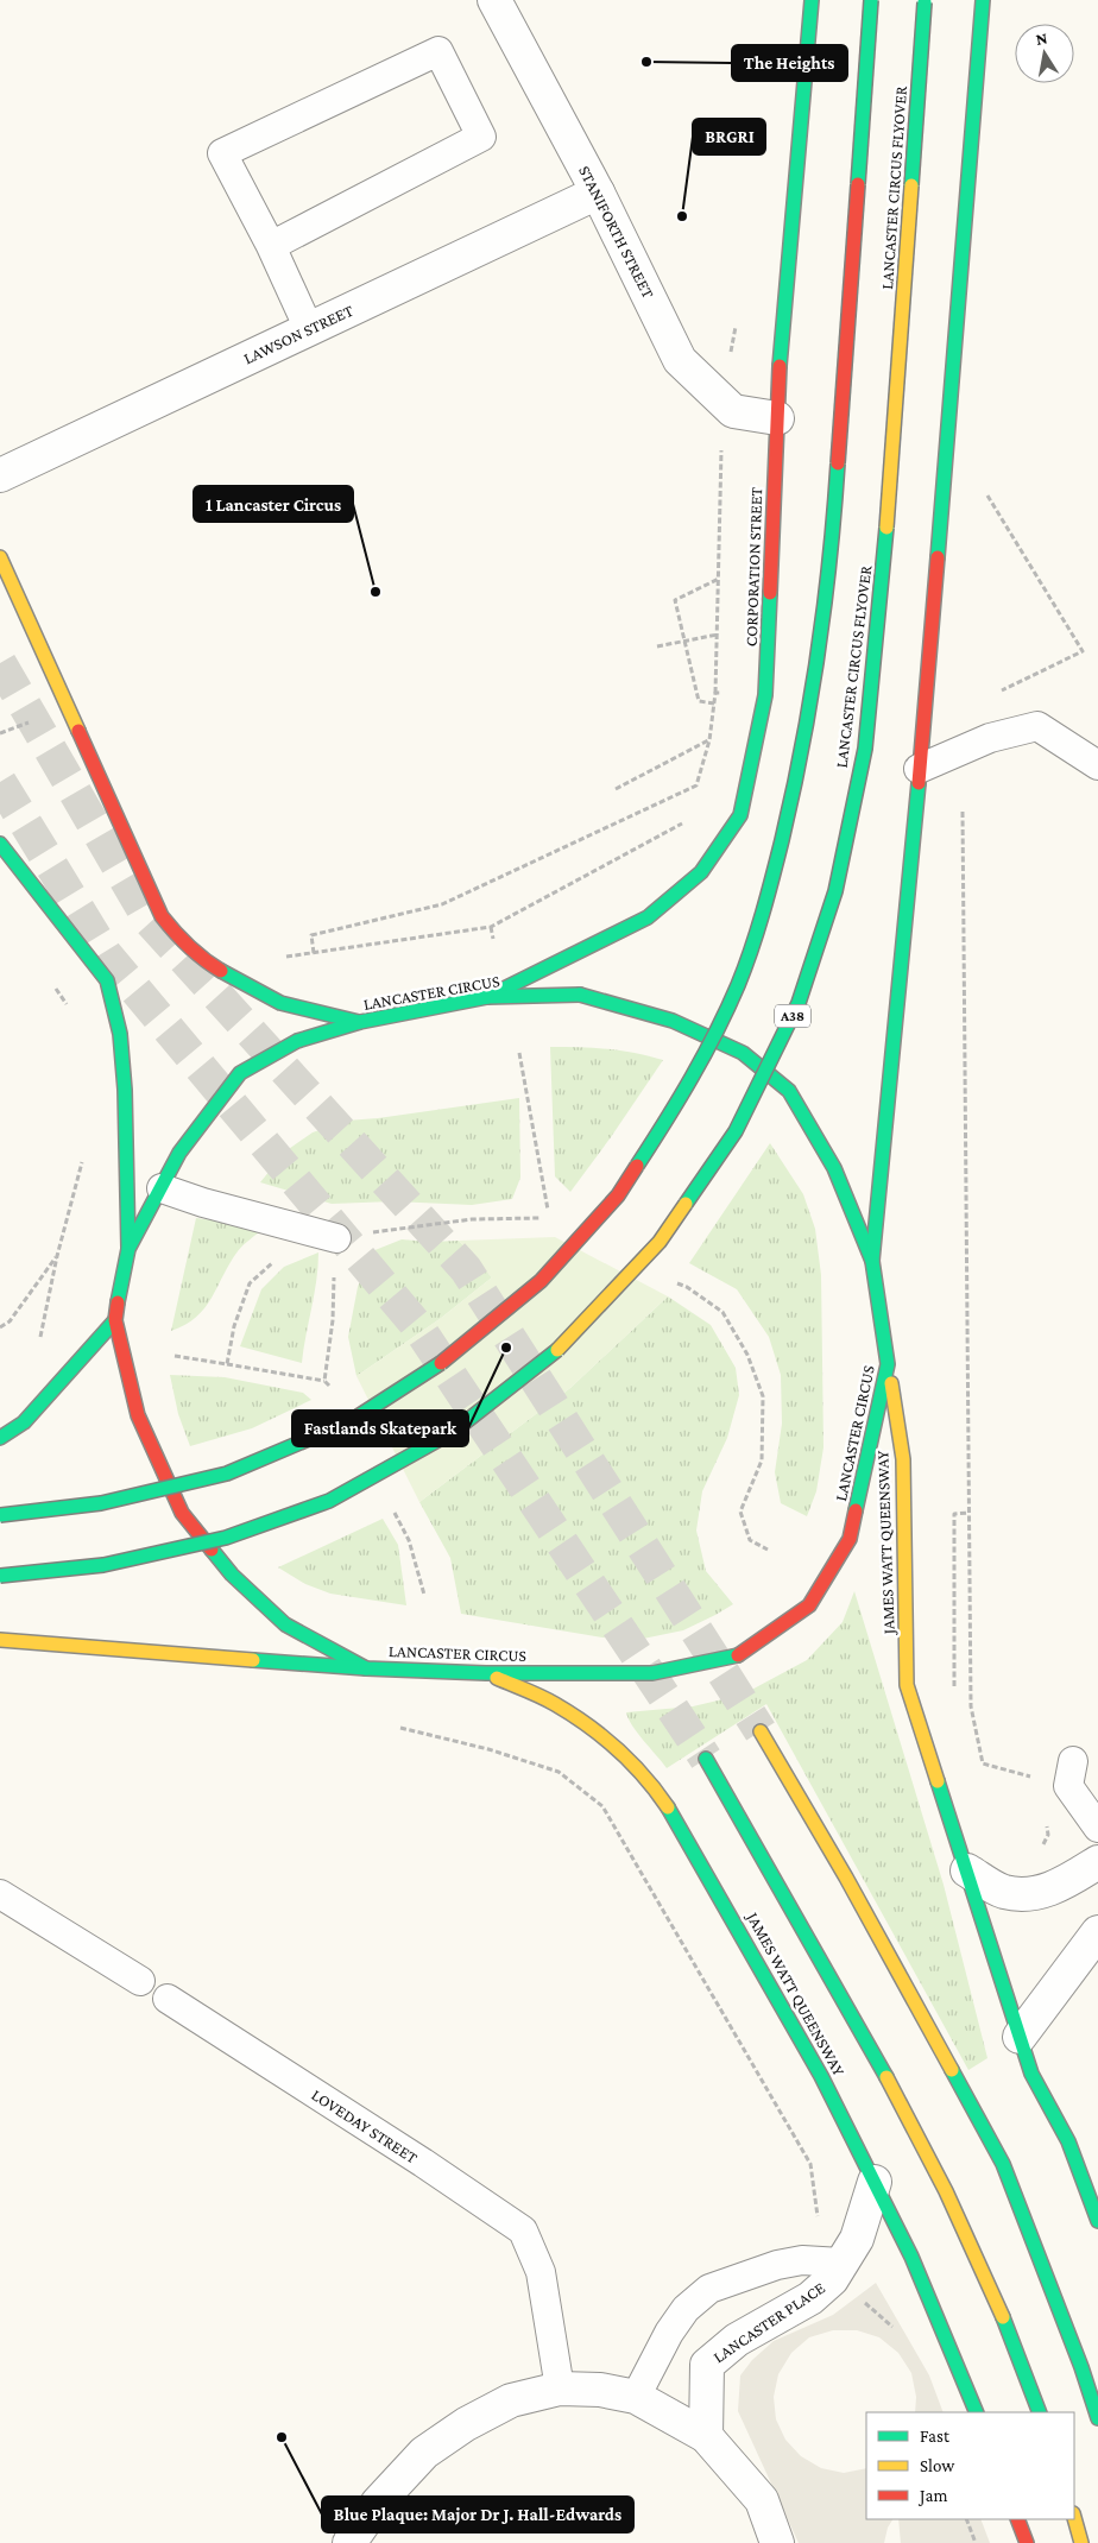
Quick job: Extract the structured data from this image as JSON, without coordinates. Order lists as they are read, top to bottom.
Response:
{
  "streets": {
    "main road": [
      "LANCASTER CIRCUS FLYOVER",
      "CORPORATION STREET",
      "LANCASTER CIRCUS",
      "A38",
      "JAMES WATT QUEENSWAY"
    ],
    "street": ["STANIFORTH STREET", "LAWSON STREET", "LANCASTER PLACE"],
    "lane": ["LOVEDAY STREET"]
  },
  "crossings": [
    ["STANIFORTH STREET", "LAWSON STREET"],
    ["STANIFORTH STREET", "CORPORATION STREET"],
    ["CORPORATION STREET", "LANCASTER CIRCUS"],
    ["LANCASTER CIRCUS", "JAMES WATT QUEENSWAY"],
    ["JAMES WATT QUEENSWAY", "LANCASTER PLACE"]
  ],
  "places": [
    "The Heights",
    "BRGRI",
    "1 Lancaster Circus",
    "Fastlands Skatepark",
    "Blue Plaque: Major Dr J. Hall-Edwards"
  ],
  "legend": ["Fast", "Slow", "Jam"],
  "north": "top"
}
